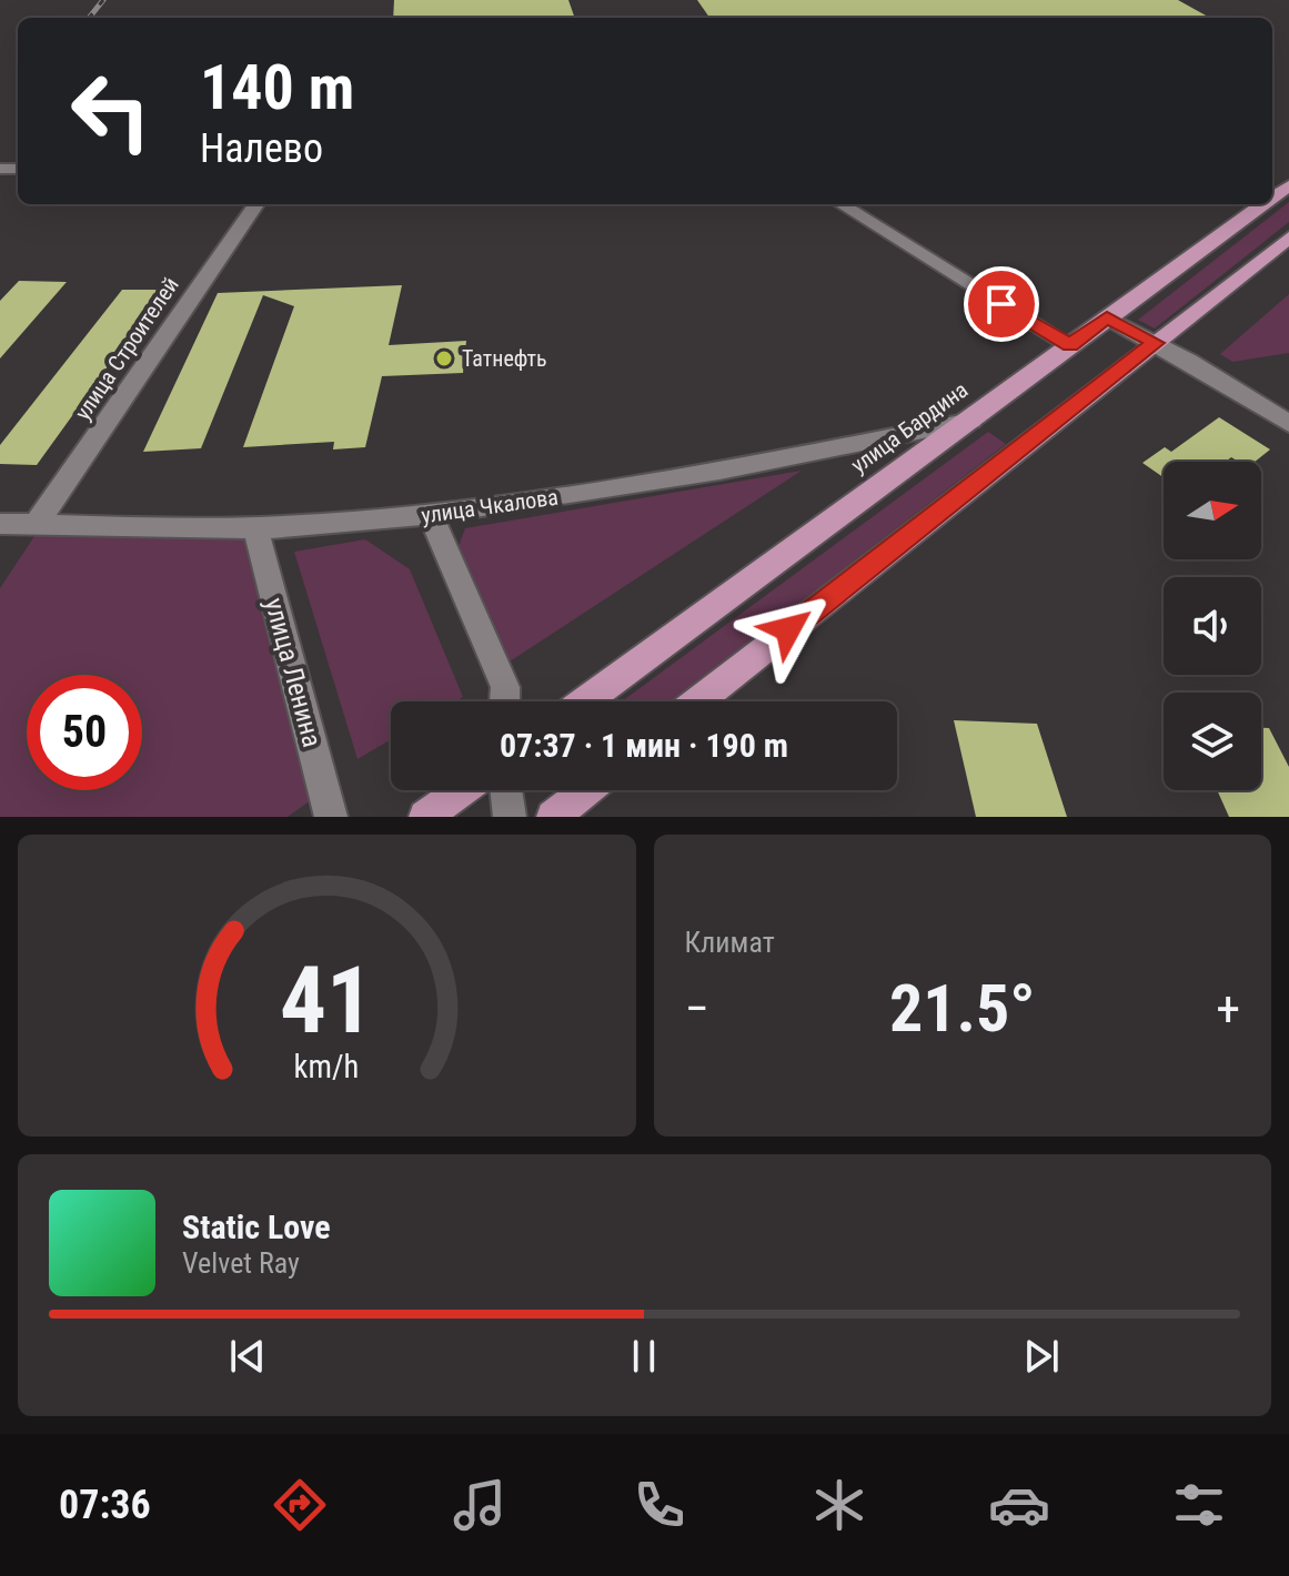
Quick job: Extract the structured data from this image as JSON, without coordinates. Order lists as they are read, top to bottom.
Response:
{
  "streets": {
    "main road": ["улица Бардина"],
    "street": ["улица Строителей", "улица Чкалова", "улица Ленина"]
  },
  "crossings": [
    ["улица Строителей", "улица Чкалова"],
    ["улица Бардина", "улица Чкалова"],
    ["улица Чкалова", "улица Ленина"]
  ],
  "places": ["Татнефть"],
  "north": "right",
  "page": {
    "turn": ["140 m", "Налево"],
    "limit": "50",
    "trip": "07:37 · 1 мин · 190 m",
    "tile": "Климат",
    "heat": ["−", "21.5°", "+"],
    "song": ["Static Love", "Velvet Ray"],
    "tabs": "07:36",
    "gauge": ["41", "km/h"]
  }
}
